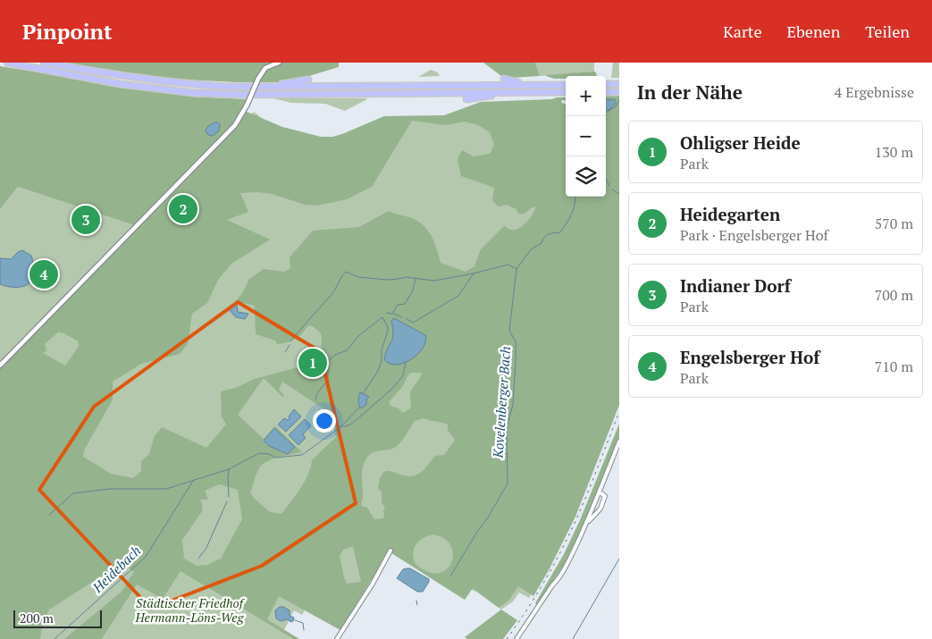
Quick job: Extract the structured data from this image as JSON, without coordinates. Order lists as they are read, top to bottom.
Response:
{
  "water": ["Kovelenberger Bach", "Heidebach"],
  "parks": ["Städtischer Friedhof Hermann-Löns-Weg"],
  "scale_bar": "200 m",
  "page": {
    "header": "Pinpoint",
    "nav": ["Karte", "Ebenen", "Teilen"],
    "heading": ["In der Nähe", "4 Ergebnisse"],
    "map_buttons": ["+", "−"],
    "list": [
      {
        "mark": "1",
        "name": "Ohligser Heide",
        "note": "Park",
        "value": "130 m"
      },
      {
        "mark": "2",
        "name": "Heidegarten",
        "note": "Park · Engelsberger Hof",
        "value": "570 m"
      },
      {
        "mark": "3",
        "name": "Indianer Dorf",
        "note": "Park",
        "value": "700 m"
      },
      {
        "mark": "4",
        "name": "Engelsberger Hof",
        "note": "Park",
        "value": "710 m"
      }
    ],
    "pins": [
      "2",
      "3",
      "4",
      "1"
    ],
    "scale": "200 m"
  }
}
